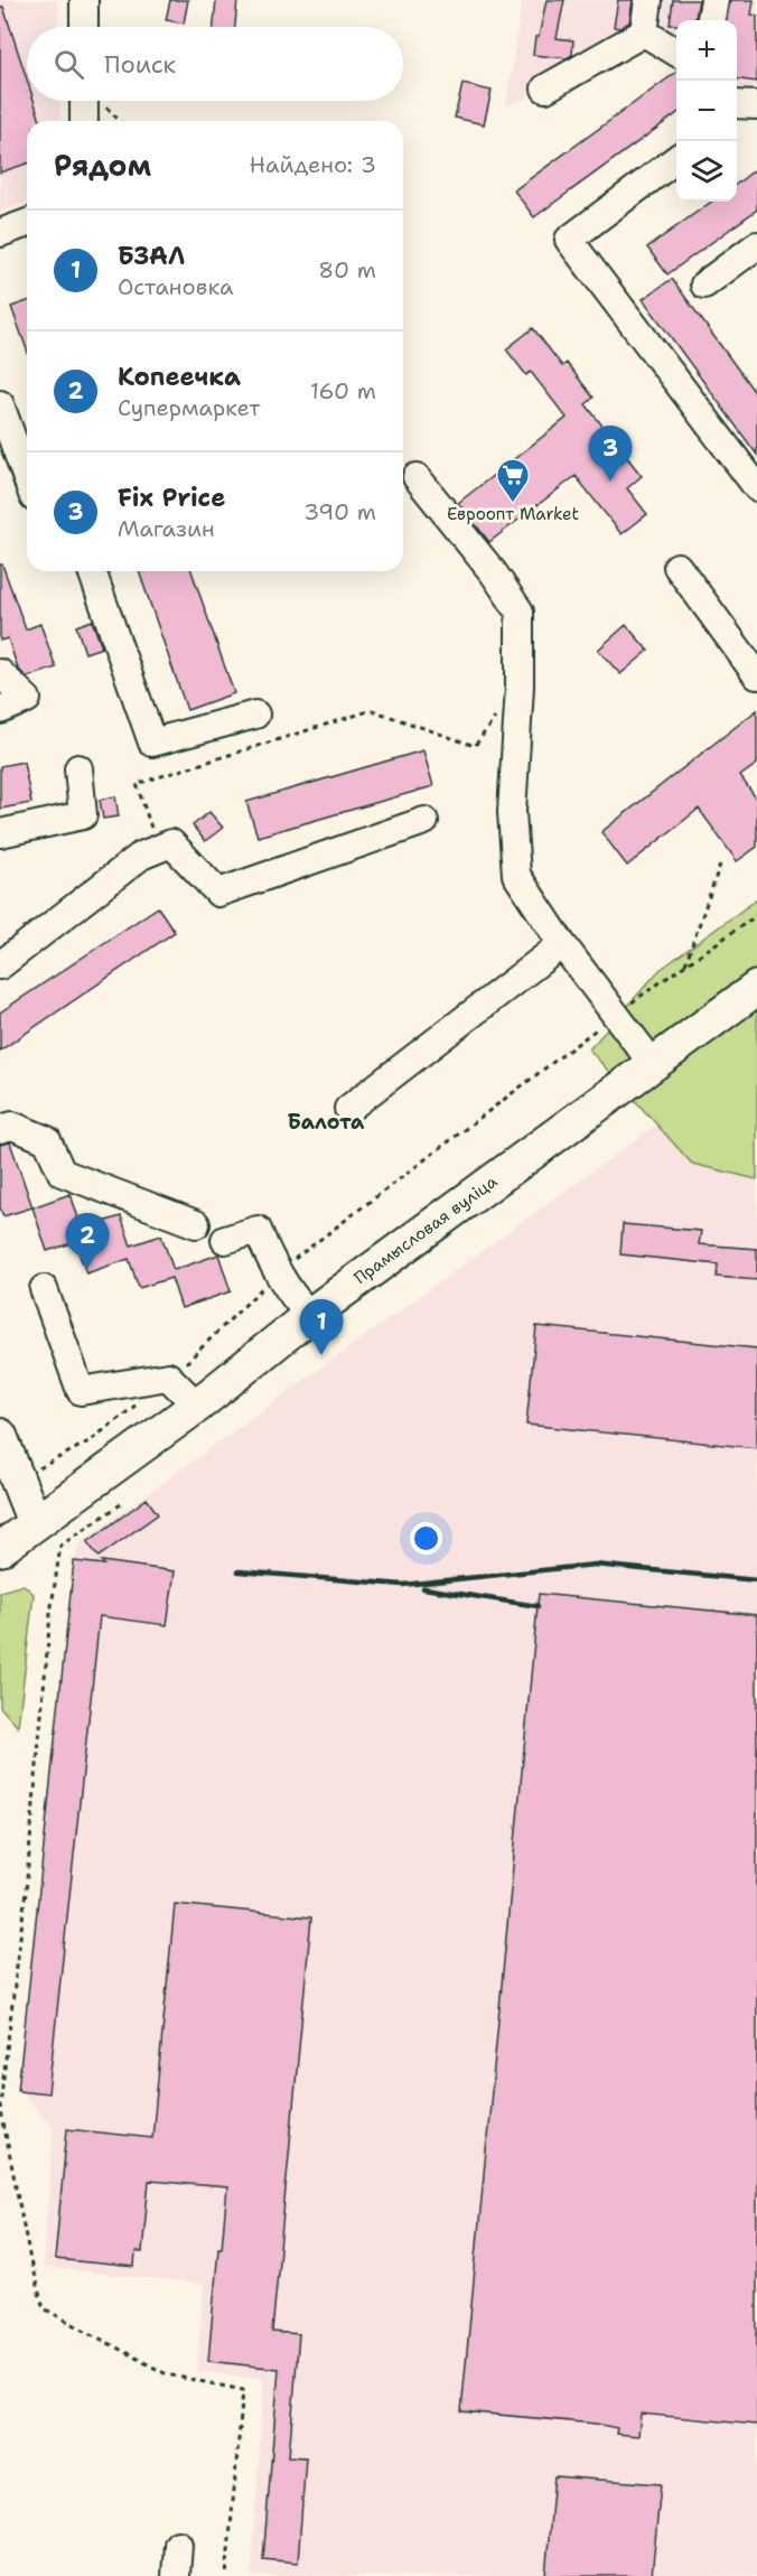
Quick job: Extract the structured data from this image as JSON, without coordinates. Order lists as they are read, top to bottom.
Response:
{
  "streets": {
    "main road": ["Прамысловая вуліца"]
  },
  "districts": ["Балота"],
  "places": {
    "supermarket": ["Евроопт Market"]
  },
  "page": {
    "map_buttons": ["+", "−"],
    "search": "Поиск",
    "heading": ["Рядом", "Найдено: 3"],
    "list": [
      {
        "mark": "1",
        "name": "БЗАЛ",
        "note": "Остановка",
        "value": "80 m"
      },
      {
        "mark": "2",
        "name": "Копеечка",
        "note": "Супермаркет",
        "value": "160 m"
      },
      {
        "mark": "3",
        "name": "Fix Price",
        "note": "Магазин",
        "value": "390 m"
      }
    ],
    "pins": ["3", "2", "1"]
  }
}
